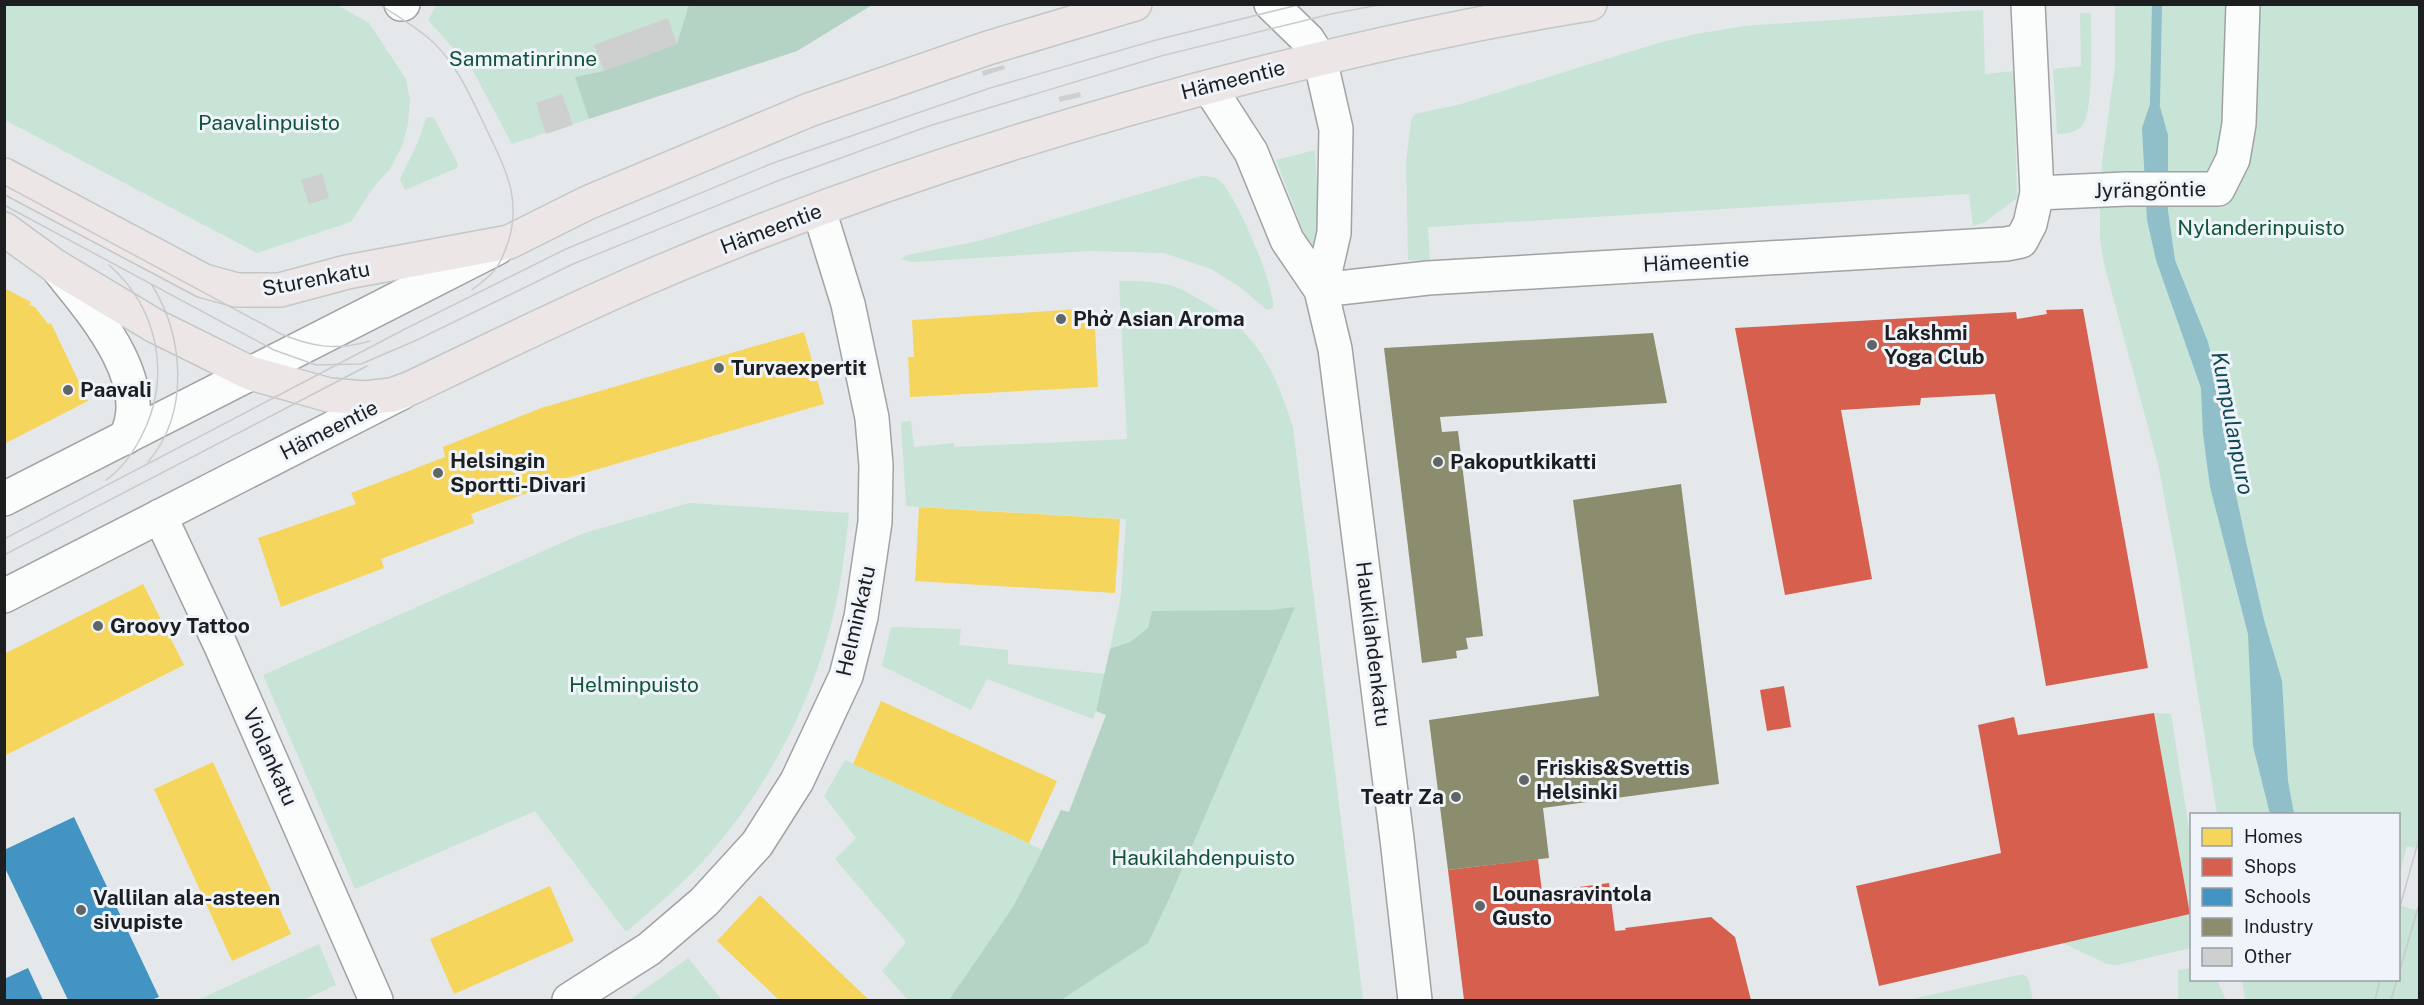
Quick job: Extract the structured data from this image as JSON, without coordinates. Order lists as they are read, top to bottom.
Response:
{
  "streets": {
    "main road": ["Hämeentie", "Sturenkatu"],
    "street": [
      "Jyrängöntie",
      "Helminkatu",
      "Haukilahdenkatu",
      "Violankatu"
    ]
  },
  "crossings": [
    ["Hämeentie", "Jyrängöntie"],
    ["Hämeentie", "Helminkatu"],
    ["Hämeentie", "Haukilahdenkatu"],
    ["Hämeentie", "Violankatu"]
  ],
  "water": ["Kumpulanpuro"],
  "parks": [
    "Sammatinrinne",
    "Paavalinpuisto",
    "Nylanderinpuisto",
    "Helminpuisto",
    "Haukilahdenpuisto"
  ],
  "places": [
    "Phở Asian Aroma",
    "Lakshmi Yoga Club",
    "Turvaexpertit",
    "Paavali",
    "Pakoputkikatti",
    "Helsingin Sportti-Divari",
    "Groovy Tattoo",
    "Friskis&Svettis Helsinki",
    "Teatr Za",
    "Lounasravintola Gusto",
    "Vallilan ala-asteen sivupiste"
  ],
  "legend": [
    "Homes",
    "Shops",
    "Schools",
    "Industry",
    "Other"
  ]
}
